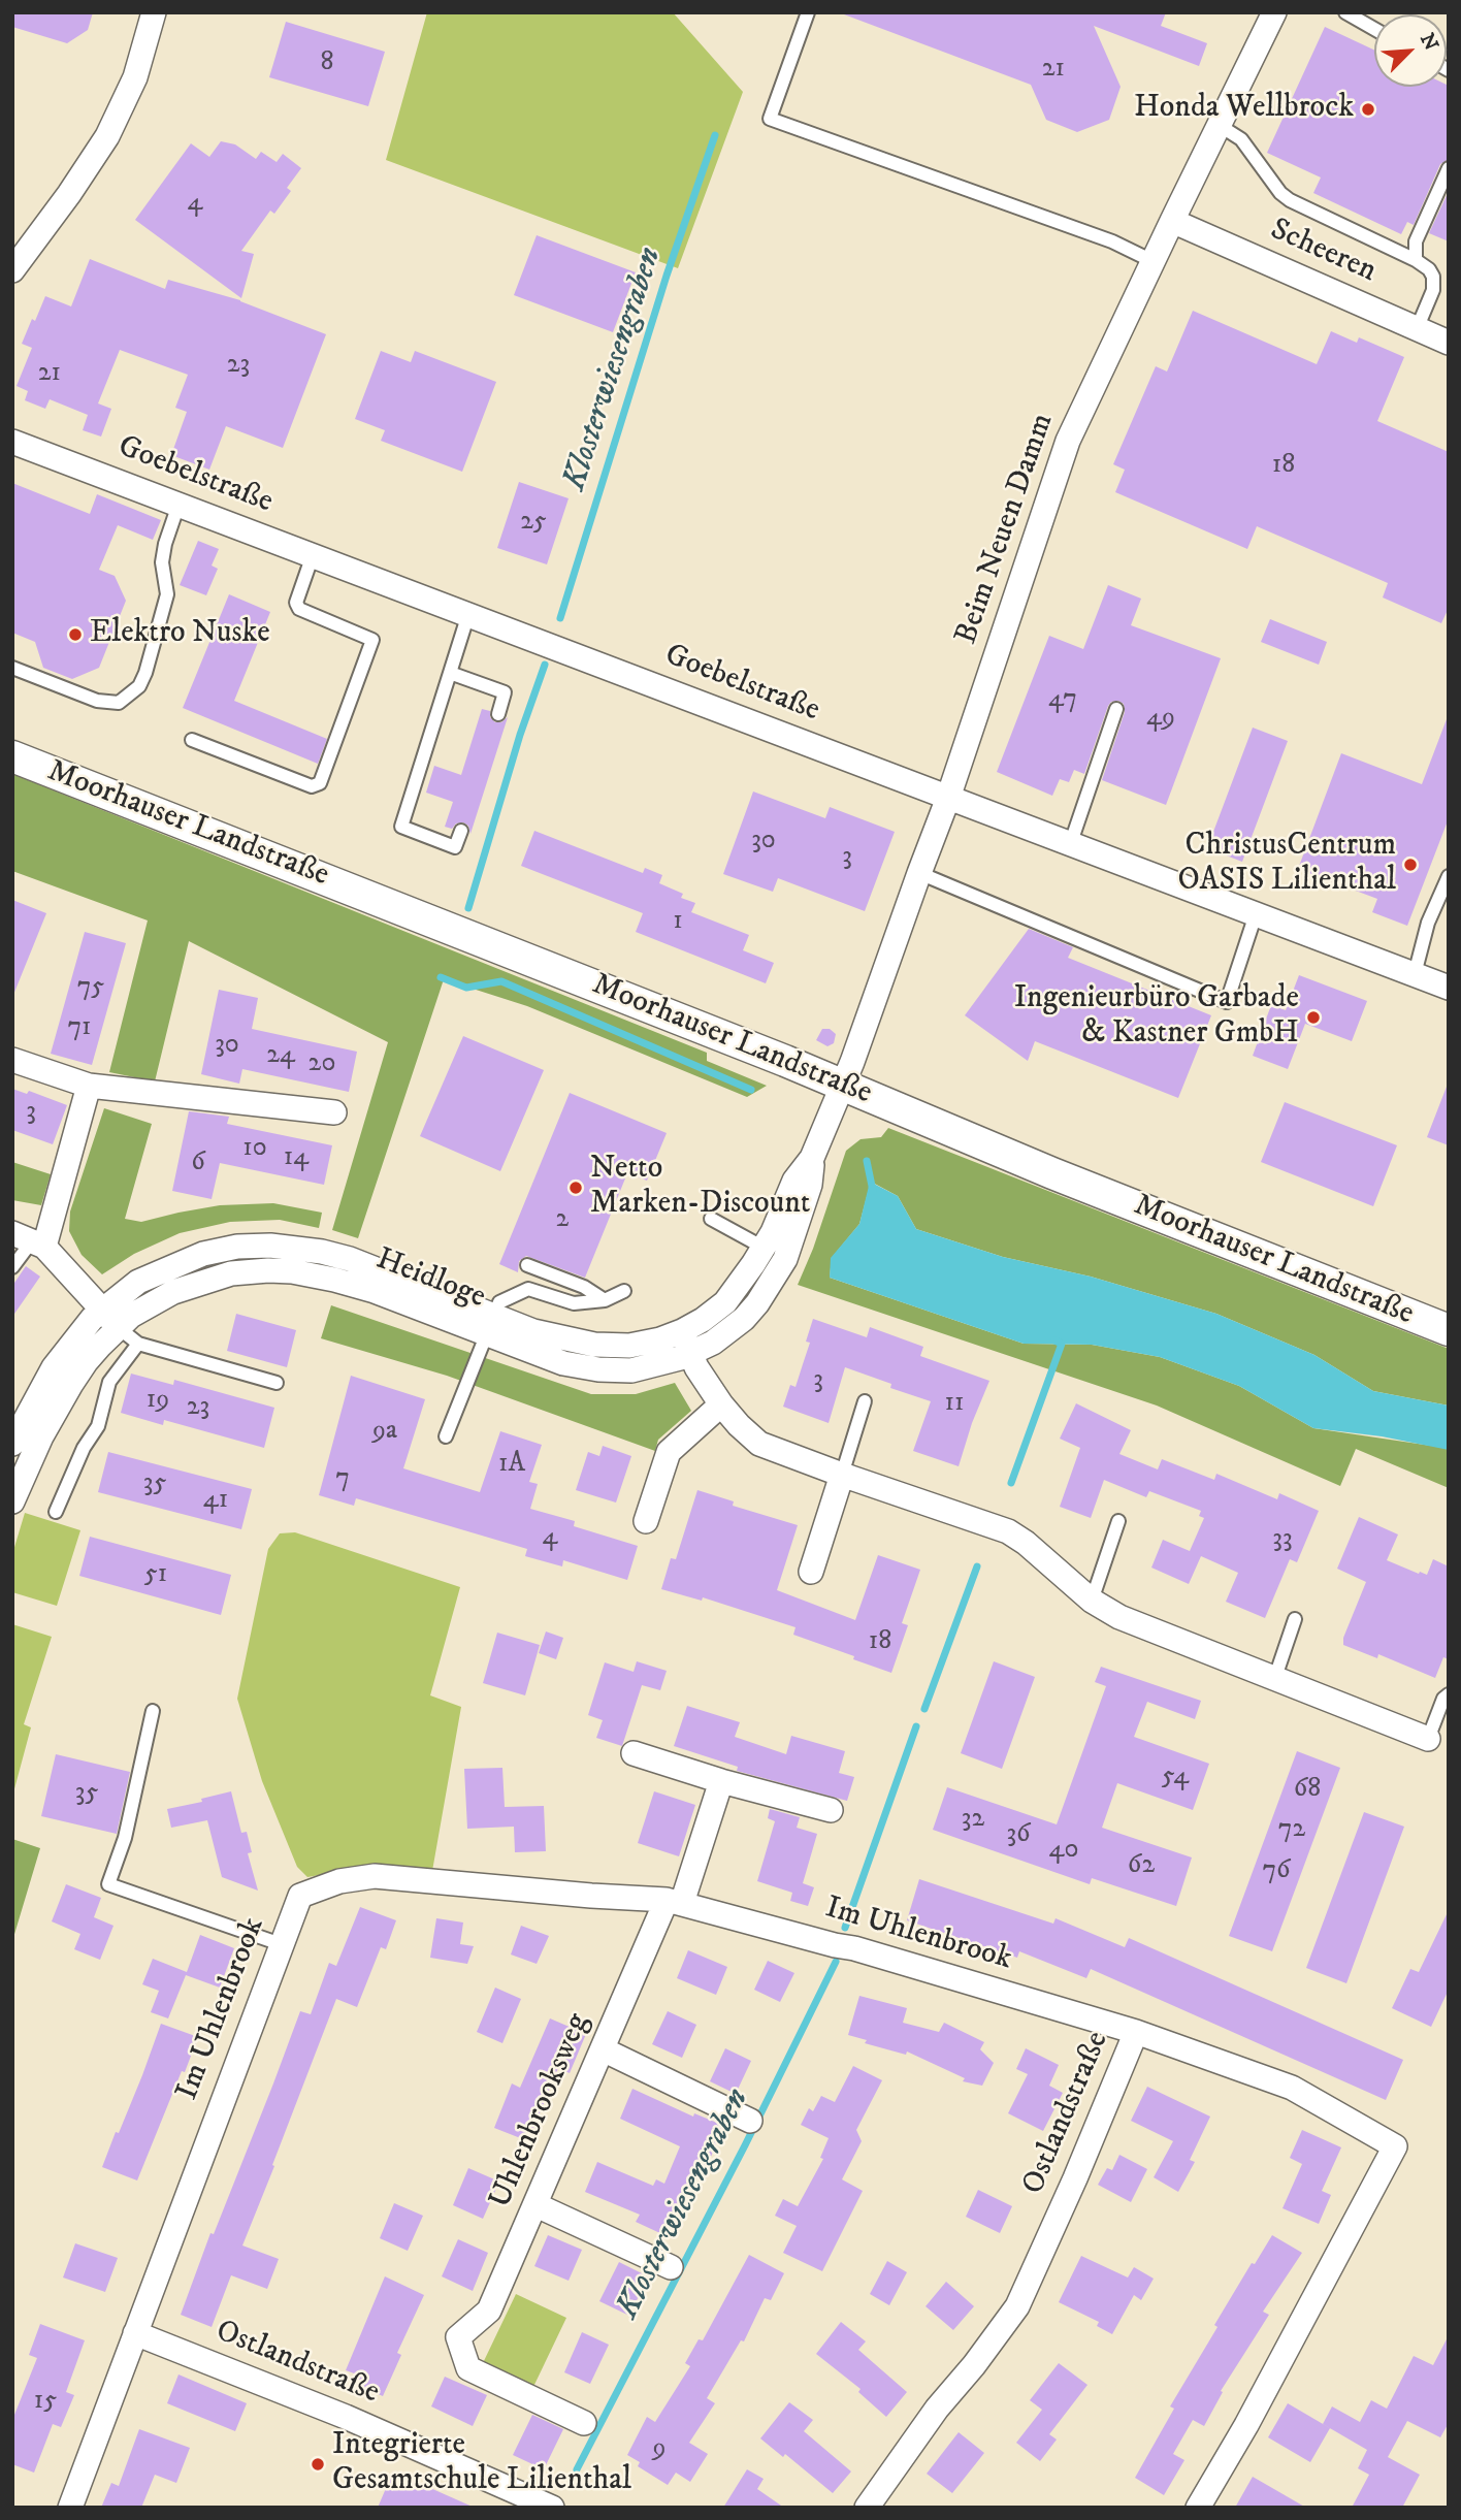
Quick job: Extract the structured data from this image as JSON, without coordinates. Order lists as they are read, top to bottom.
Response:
{
  "streets": {
    "street": [
      "Scheeren",
      "Goebelstraße",
      "Beim Neuen Damm",
      "Moorhauser Landstraße",
      "Heidloge",
      "Im Uhlenbrook",
      "Uhlenbrooksweg",
      "Ostlandstraße"
    ]
  },
  "crossings": [
    ["Scheeren", "Beim Neuen Damm"],
    ["Goebelstraße", "Beim Neuen Damm"],
    ["Beim Neuen Damm", "Moorhauser Landstraße"],
    ["Beim Neuen Damm", "Heidloge"],
    ["Moorhauser Landstraße", "Heidloge"],
    ["Im Uhlenbrook", "Uhlenbrooksweg"],
    ["Im Uhlenbrook", "Ostlandstraße"]
  ],
  "water": ["Klosterwiesengraben"],
  "places": [
    "Honda Wellbrock",
    "Elektro Nuske",
    "ChristusCentrum OASIS Lilienthal",
    "Ingenieurbüro Garbade & Kastner GmbH",
    "Netto Marken-Discount",
    "Integrierte Gesamtschule Lilienthal"
  ],
  "house_numbers": [
    "8",
    "21",
    "4",
    "23",
    "21",
    "18",
    "25",
    "47",
    "49",
    "30",
    "3",
    "1",
    "75",
    "71",
    "30",
    "24",
    "20",
    "3",
    "10",
    "14",
    "6",
    "2",
    "3",
    "19",
    "11",
    "23",
    "9a",
    "1A",
    "7",
    "35",
    "41",
    "4",
    "33",
    "51",
    "18",
    "54",
    "68",
    "35",
    "32",
    "72",
    "36",
    "40",
    "62",
    "76",
    "15",
    "9"
  ],
  "north": "top right"
}
